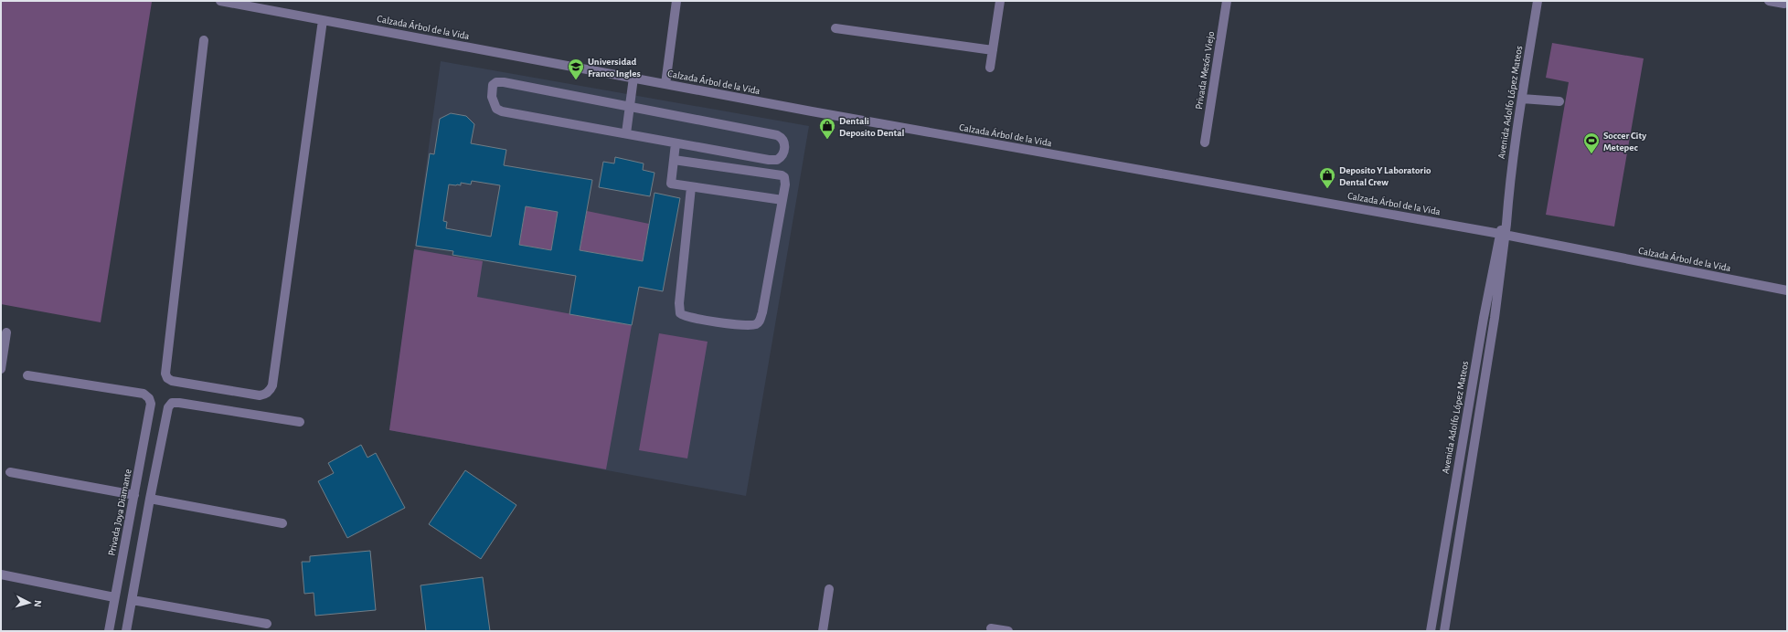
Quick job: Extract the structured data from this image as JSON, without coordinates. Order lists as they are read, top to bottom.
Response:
{
  "streets": {
    "street": [
      "Calzada Árbol de la Vida",
      "Privada Mesón Viejo",
      "Avenida Adolfo López Mateos",
      "Privada Joya Diamante"
    ]
  },
  "crossings": [
    ["Calzada Árbol de la Vida", "Avenida Adolfo López Mateos"]
  ],
  "places": {
    "school or university": ["Universidad Franco Ingles"],
    "shop": ["Dentali Deposito Dental", "Deposito Y Laboratorio Dental Crew"],
    "sports": ["Soccer City Metepec"]
  },
  "north": "right"
}
